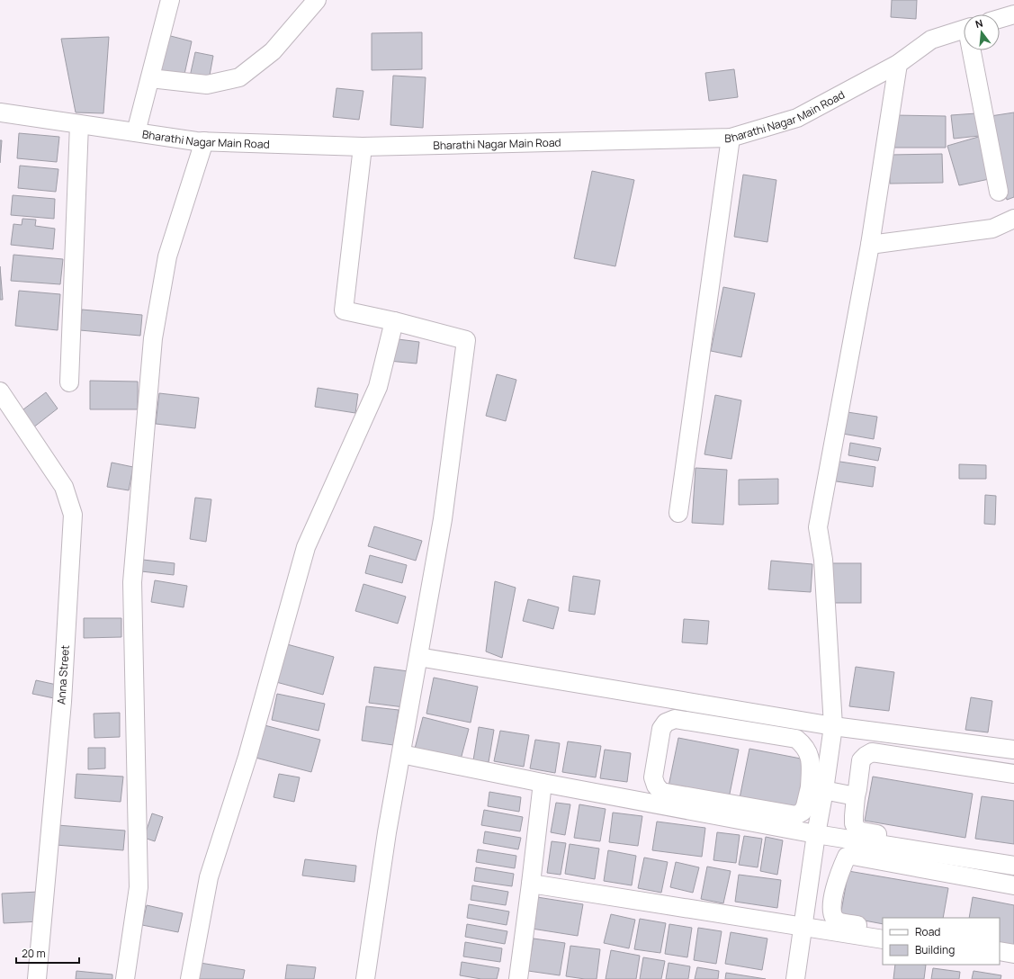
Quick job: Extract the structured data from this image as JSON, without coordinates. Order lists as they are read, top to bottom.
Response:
{
  "streets": {
    "street": ["Bharathi Nagar Main Road", "Anna Street"]
  },
  "legend": ["Road", "Building"],
  "scale_bar": "20 m",
  "north": "top"
}
